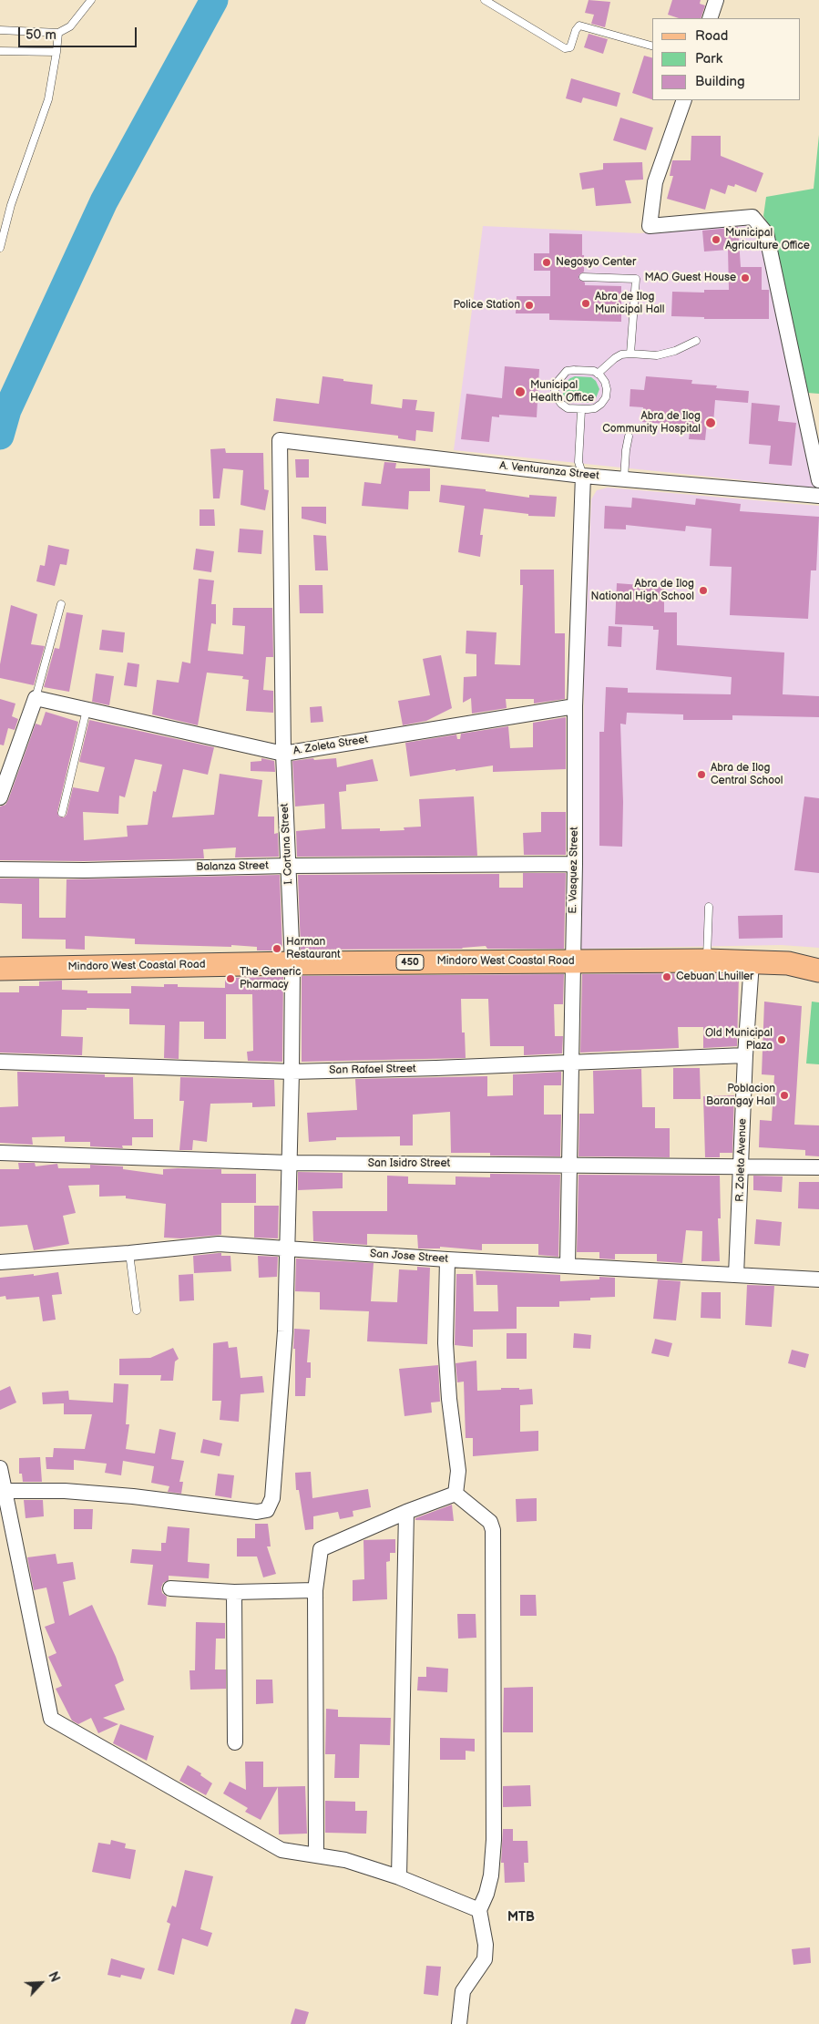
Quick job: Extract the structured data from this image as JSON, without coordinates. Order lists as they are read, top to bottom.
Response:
{
  "streets": {
    "main road": ["Mindoro West Coastal Road", "450"],
    "street": [
      "A. Venturanza Street",
      "A. Zoleta Street",
      "I. Cortuna Street",
      "Balanza Street",
      "E. Vasquez Street",
      "San Rafael Street",
      "R. Zoleta Avenue",
      "San Isidro Street",
      "San Jose Street"
    ]
  },
  "crossings": [
    ["A. Venturanza Street", "I. Cortuna Street"],
    ["A. Venturanza Street", "E. Vasquez Street"],
    ["A. Zoleta Street", "I. Cortuna Street"],
    ["A. Zoleta Street", "E. Vasquez Street"],
    ["I. Cortuna Street", "Balanza Street"],
    ["I. Cortuna Street", "Mindoro West Coastal Road"],
    ["I. Cortuna Street", "San Rafael Street"],
    ["I. Cortuna Street", "San Isidro Street"],
    ["I. Cortuna Street", "San Jose Street"],
    ["Balanza Street", "E. Vasquez Street"],
    ["E. Vasquez Street", "Mindoro West Coastal Road"],
    ["E. Vasquez Street", "San Rafael Street"],
    ["E. Vasquez Street", "San Isidro Street"],
    ["E. Vasquez Street", "San Jose Street"],
    ["Mindoro West Coastal Road", "R. Zoleta Avenue"],
    ["San Rafael Street", "R. Zoleta Avenue"],
    ["R. Zoleta Avenue", "San Isidro Street"],
    ["R. Zoleta Avenue", "San Jose Street"]
  ],
  "districts": ["MTB"],
  "places": [
    "Municipal Agriculture Office",
    "Negosyo Center",
    "MAO Guest House",
    "Abra de Ilog Municipal Hall",
    "Police Station",
    "Municipal Health Office",
    "Abra de Ilog Community Hospital",
    "Abra de Ilog National High School",
    "Abra de Ilog Central School",
    "Harman Restaurant",
    "Cebuan Lhuiller",
    "The Generic Pharmacy",
    "Old Municipal Plaza",
    "Poblacion Barangay Hall"
  ],
  "legend": ["Road", "Park", "Building"],
  "scale_bar": "50 m",
  "north": "top right"
}
